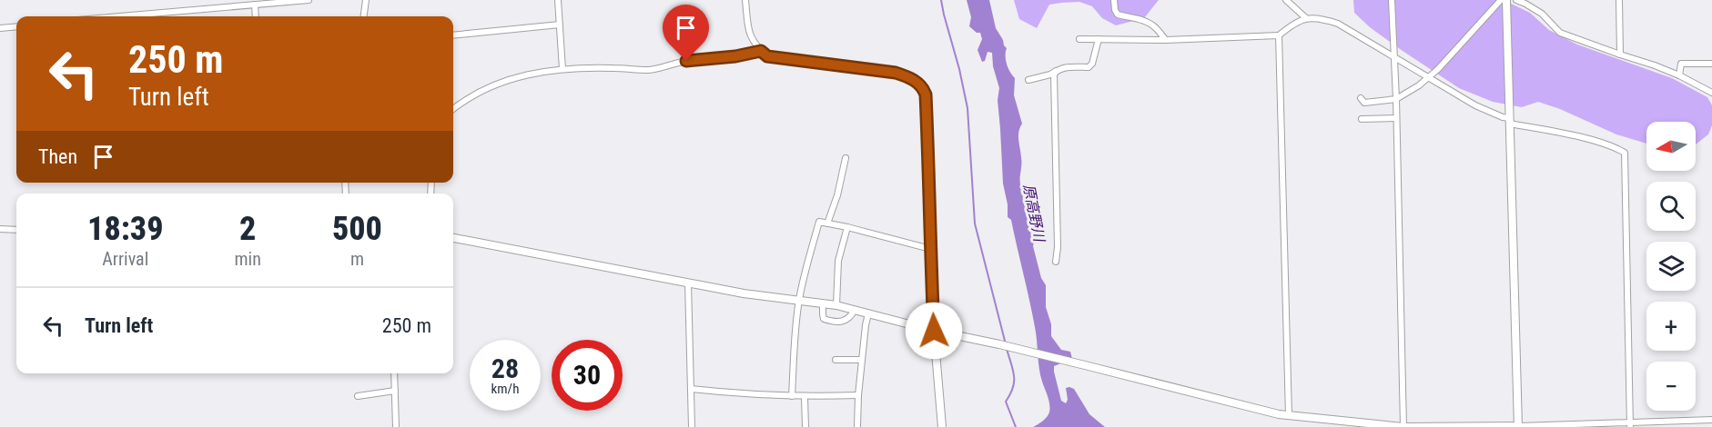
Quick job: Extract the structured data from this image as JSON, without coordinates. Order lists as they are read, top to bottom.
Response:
{
  "water": ["原高野川"],
  "north": "left",
  "page": {
    "turn": ["250 m", "Turn left"],
    "map_buttons": ["+", "−"],
    "then": "Then",
    "eta": [
      "18:39",
      "Arrival",
      "2",
      "min",
      "500",
      "m"
    ],
    "list": [
      {
        "name": "Turn left",
        "value": "250 m"
      }
    ],
    "speed": "28 km/h",
    "limit": "30"
  }
}
